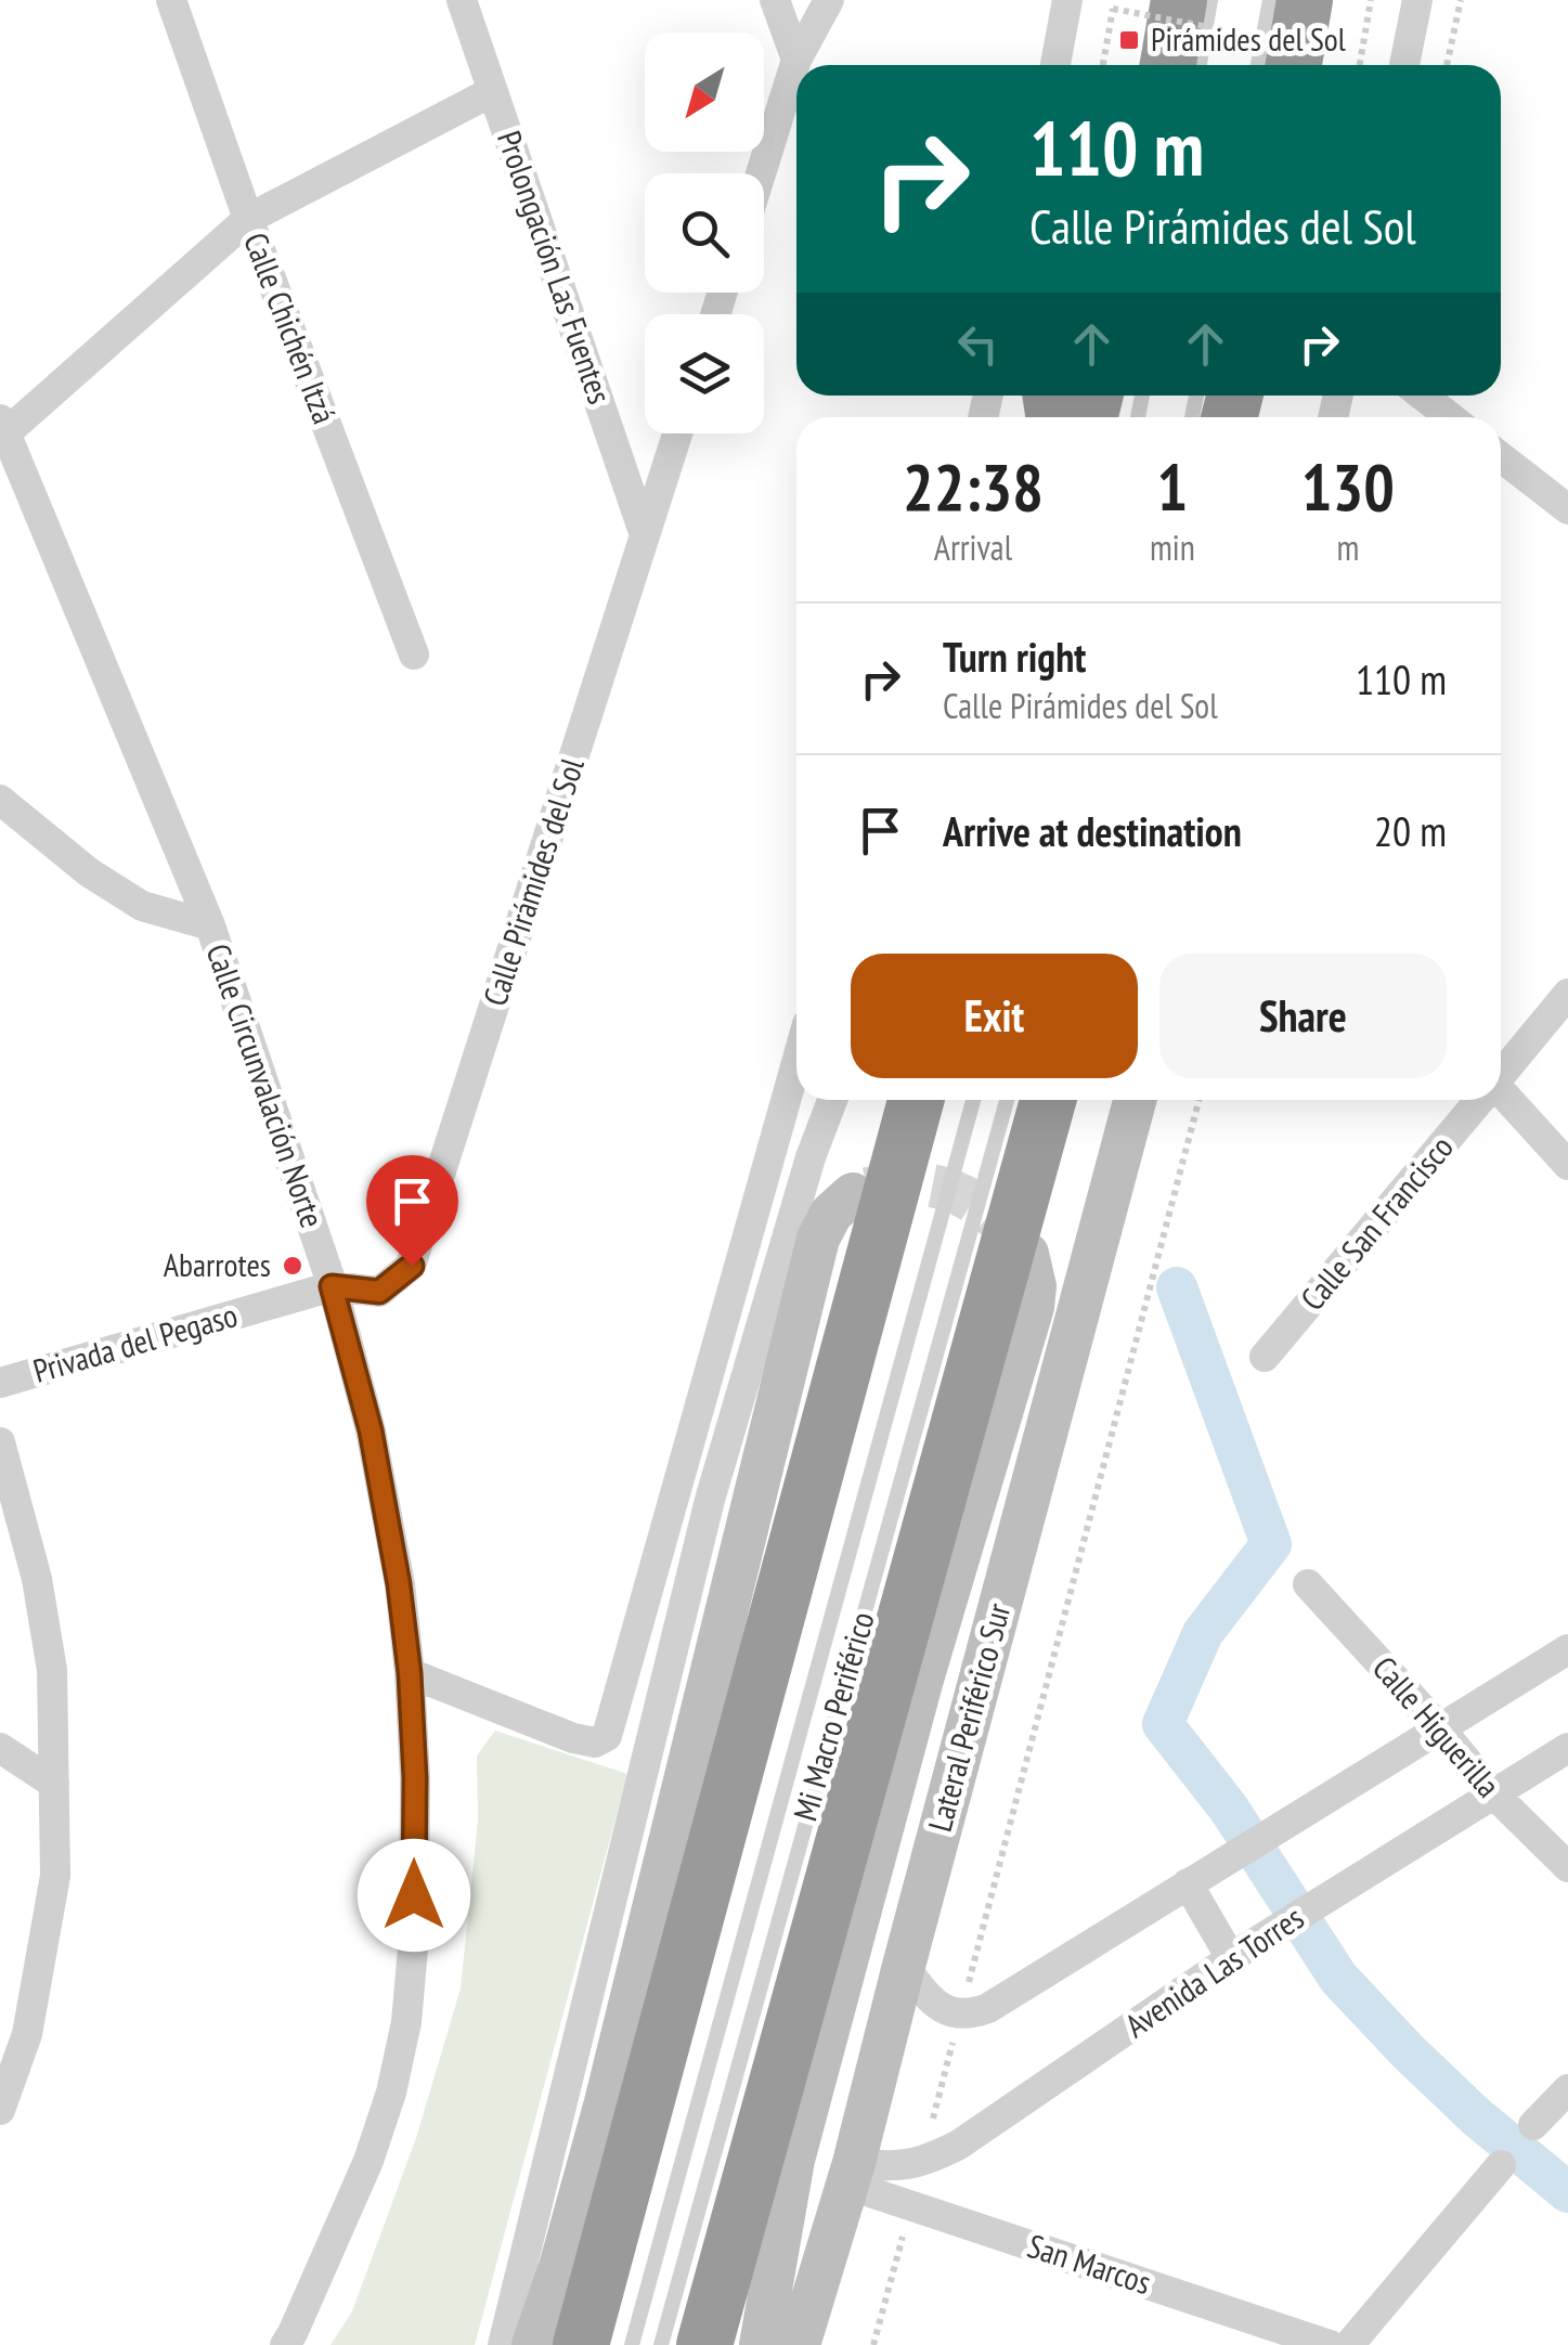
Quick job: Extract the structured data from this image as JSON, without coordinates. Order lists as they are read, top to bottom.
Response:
{
  "streets": {
    "main road": ["Lateral Periférico Sur"],
    "street": [
      "Prolongación Las Fuentes",
      "Calle Chichén Itzá",
      "Calle Pirámides del Sol",
      "Calle Circunvalación Norte",
      "Calle San Francisco",
      "Privada del Pegaso",
      "Calle Higuerilla",
      "Avenida Las Torres",
      "San Marcos"
    ],
    "lane": ["Mi Macro Periférico"]
  },
  "crossings": [
    ["Prolongación Las Fuentes", "Calle Pirámides del Sol"],
    ["Calle Pirámides del Sol", "Calle Circunvalación Norte"],
    ["Calle Pirámides del Sol", "Privada del Pegaso"],
    ["Calle Circunvalación Norte", "Privada del Pegaso"],
    ["Lateral Periférico Sur", "Avenida Las Torres"],
    ["Lateral Periférico Sur", "San Marcos"],
    ["Calle Higuerilla", "Avenida Las Torres"],
    ["Avenida Las Torres", "San Marcos"]
  ],
  "places": {
    "transit": ["Pirámides del Sol"],
    "other": ["Abarrotes"]
  },
  "north": "bottom left",
  "page": {
    "turn": ["110 m", "Calle Pirámides del Sol"],
    "eta": [
      "22:38",
      "Arrival",
      "1",
      "min",
      "130",
      "m"
    ],
    "list": [
      {
        "name": "Turn right",
        "note": "Calle Pirámides del Sol",
        "value": "110 m"
      },
      {
        "name": "Arrive at destination",
        "value": "20 m"
      }
    ],
    "buttons": ["Exit", "Share"]
  }
}
